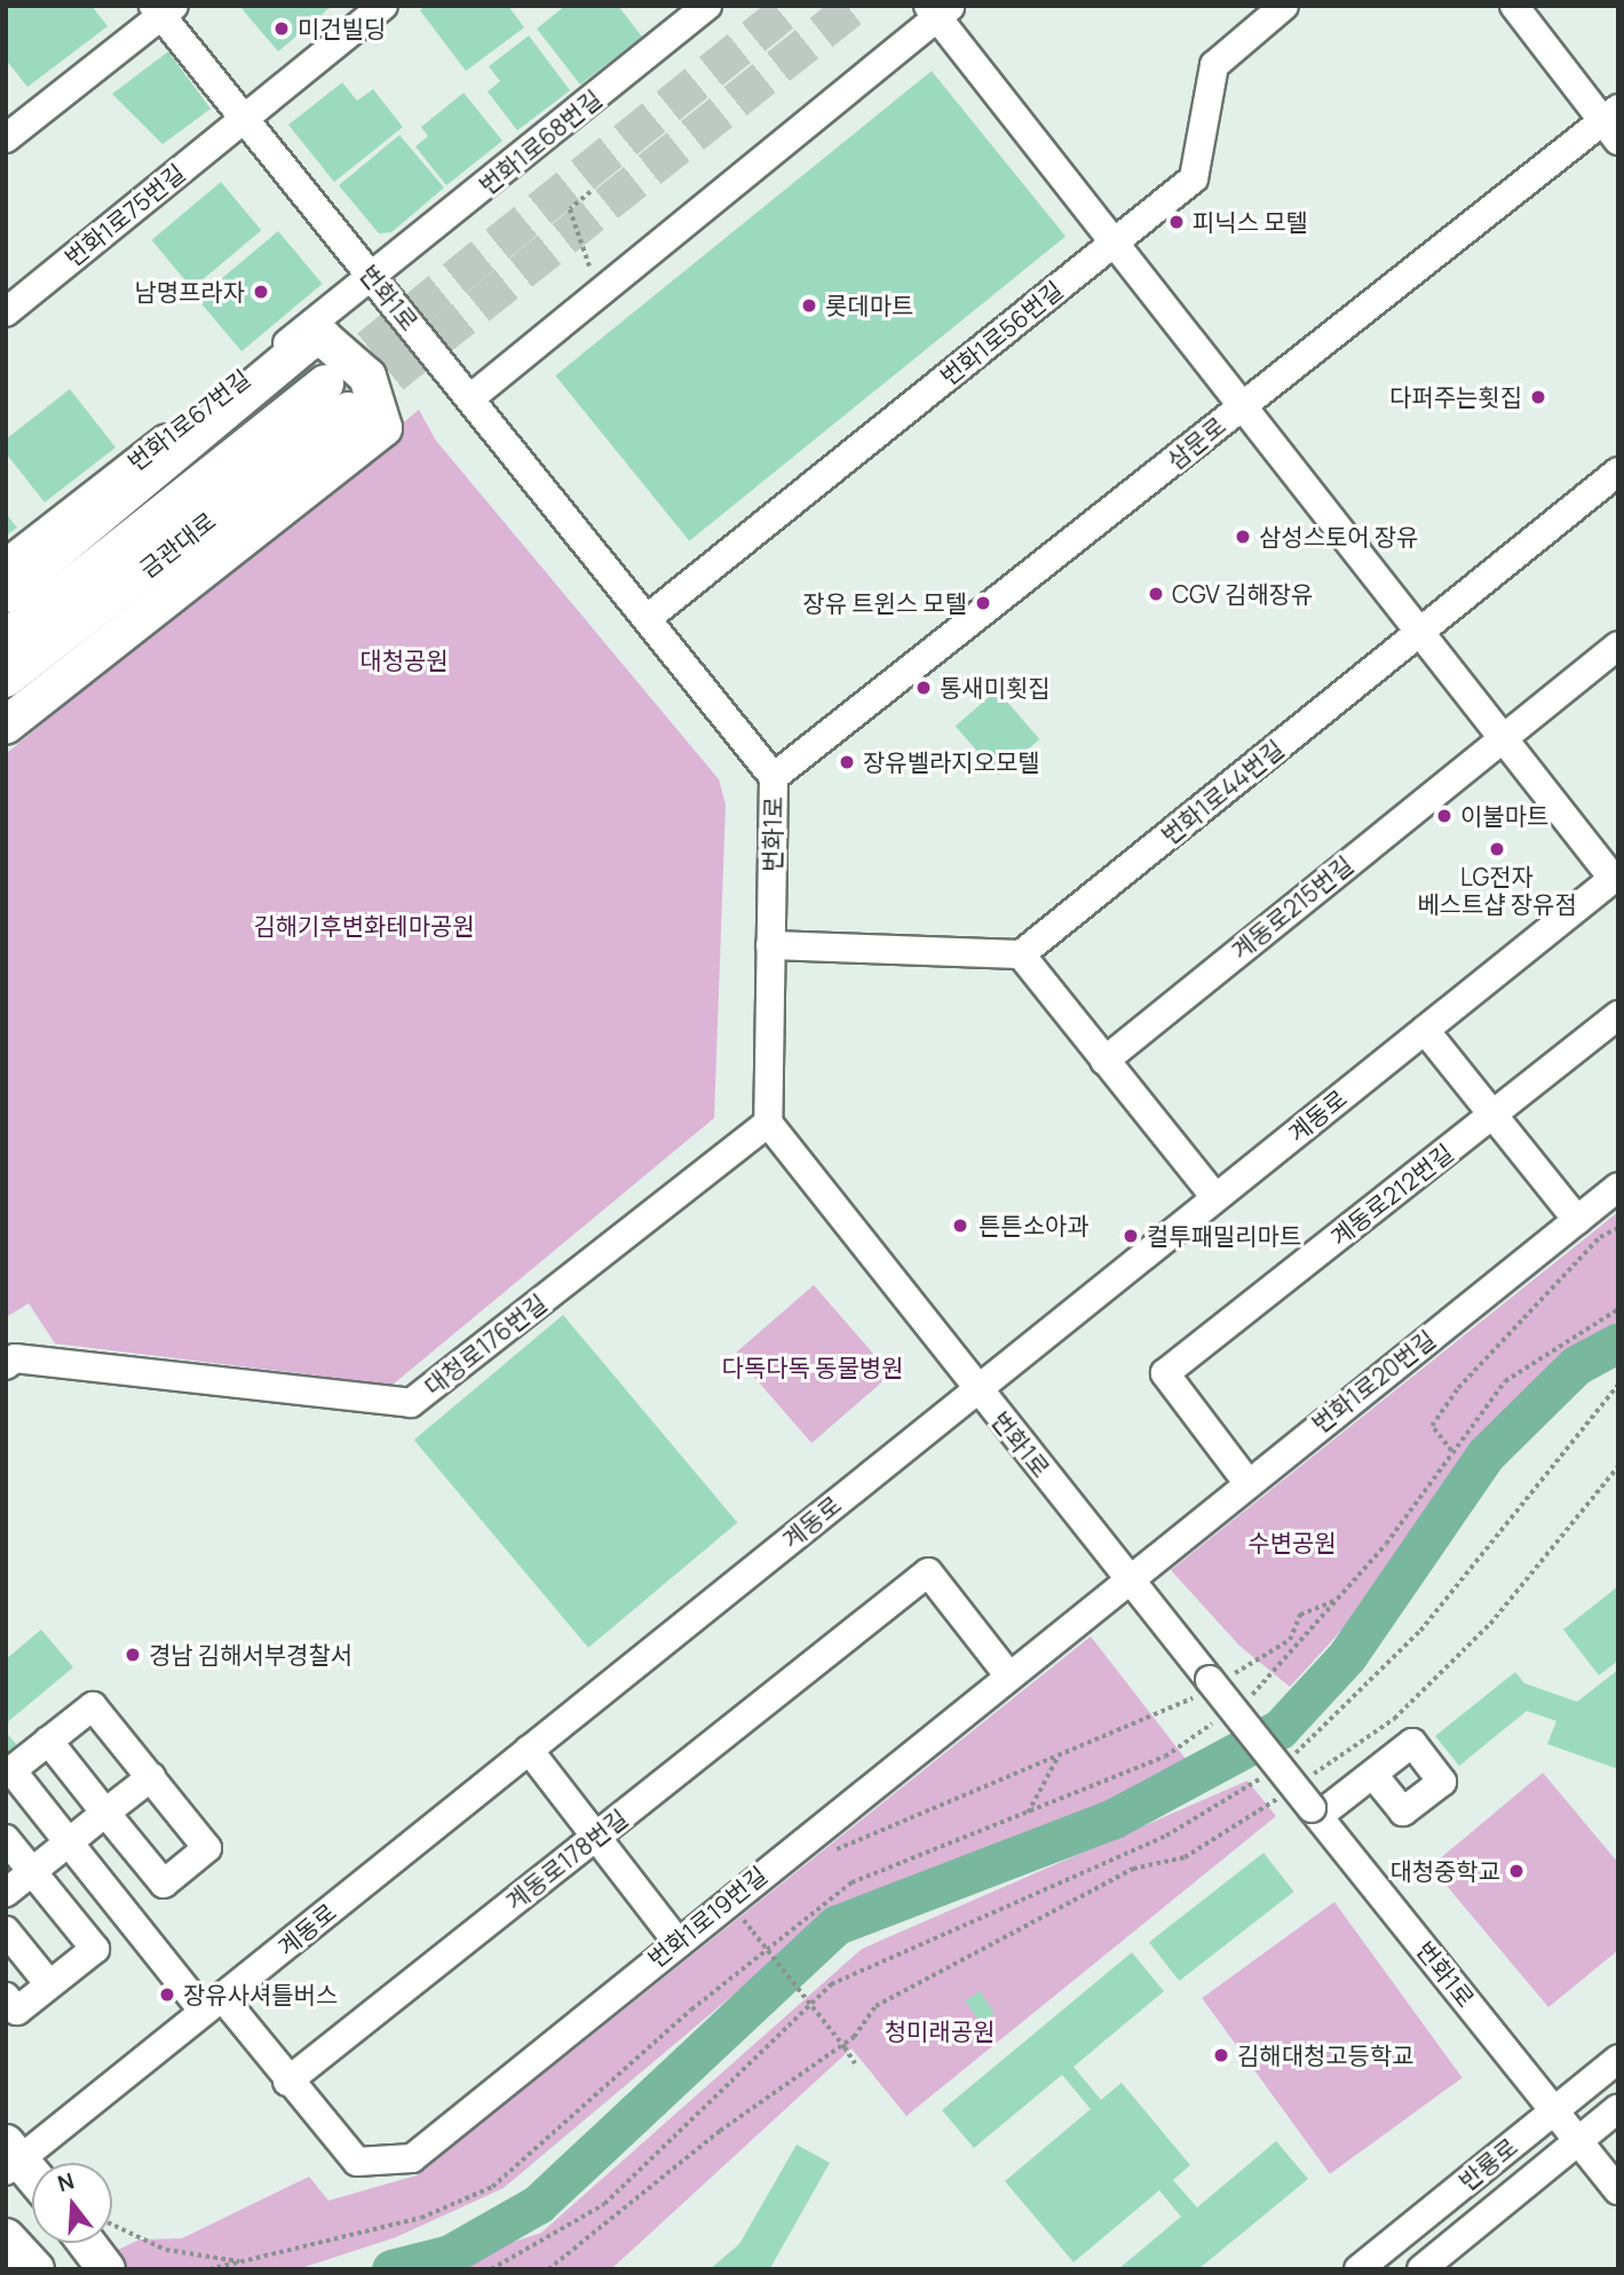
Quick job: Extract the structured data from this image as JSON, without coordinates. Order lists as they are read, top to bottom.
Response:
{
  "streets": {
    "main road": ["금관대로"],
    "street": [
      "번화1로68번길",
      "번화1로75번길",
      "번화1로",
      "번화1로56번길",
      "번화1로67번길",
      "삼문로",
      "번화1로44번길",
      "계동로215번길",
      "계동로",
      "계동로212번길",
      "대청로176번길",
      "번화1로20번길",
      "계동로178번길",
      "번화1로19번길",
      "반룡로"
    ]
  },
  "crossings": [
    ["번화1로68번길", "번화1로"],
    ["번화1로68번길", "번화1로67번길"],
    ["번화1로75번길", "번화1로"],
    ["번화1로", "번화1로56번길"],
    ["번화1로", "번화1로67번길"],
    ["번화1로", "삼문로"],
    ["번화1로", "계동로"],
    ["번화1로", "대청로176번길"],
    ["번화1로", "번화1로20번길"],
    ["번화1로", "번화1로19번길"],
    ["번화1로", "반룡로"],
    ["계동로212번길", "번화1로20번길"],
    ["번화1로20번길", "번화1로19번길"],
    ["계동로178번길", "번화1로19번길"]
  ],
  "parks": [
    "대청공원",
    "김해기후변화테마공원",
    "다독다독 동물병원",
    "수변공원",
    "청미래공원"
  ],
  "places": [
    "미건빌딩",
    "피닉스 모텔",
    "남명프라자",
    "롯데마트",
    "다퍼주는횟집",
    "삼성스토어 장유",
    "CGV 김해장유",
    "장유 트윈스 모텔",
    "통새미횟집",
    "장유벨라지오모텔",
    "이불마트",
    "LG전자 베스트샵 장유점",
    "튼튼소아과",
    "컬투패밀리마트",
    "경남 김해서부경찰서",
    "대청중학교",
    "장유사셔틀버스",
    "김해대청고등학교"
  ],
  "north": "top"
}
